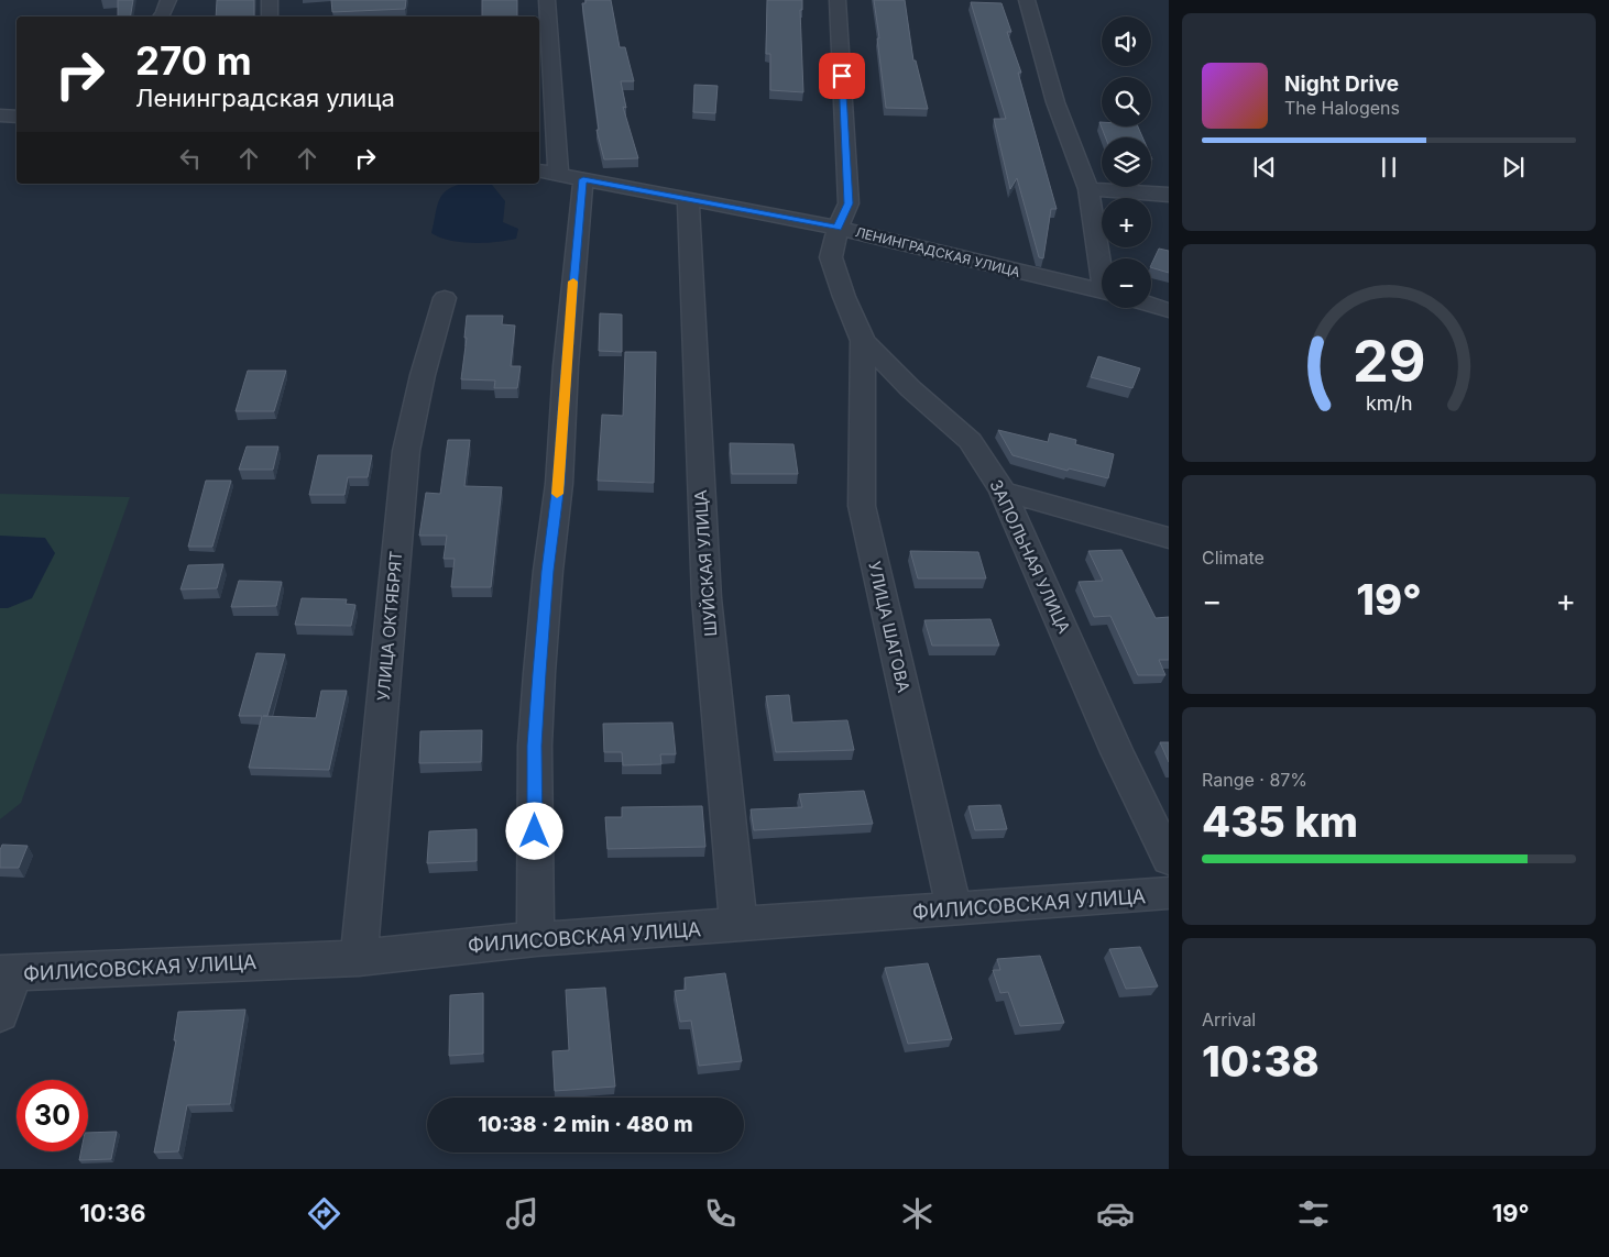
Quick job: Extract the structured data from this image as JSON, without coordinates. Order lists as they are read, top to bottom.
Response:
{
  "streets": {
    "street": [
      "ЛЕНИНГРАДСКАЯ УЛИЦА",
      "ЗАПОЛЬНАЯ УЛИЦА",
      "ШУЙСКАЯ УЛИЦА",
      "УЛИЦА ОКТЯБРЯТ",
      "УЛИЦА ШАГОВА",
      "ФИЛИСОВСКАЯ УЛИЦА"
    ]
  },
  "crossings": [
    ["ЛЕНИНГРАДСКАЯ УЛИЦА", "ЗАПОЛЬНАЯ УЛИЦА"],
    ["ЛЕНИНГРАДСКАЯ УЛИЦА", "ШУЙСКАЯ УЛИЦА"],
    ["ЗАПОЛЬНАЯ УЛИЦА", "УЛИЦА ШАГОВА"],
    ["ШУЙСКАЯ УЛИЦА", "ФИЛИСОВСКАЯ УЛИЦА"],
    ["УЛИЦА ОКТЯБРЯТ", "ФИЛИСОВСКАЯ УЛИЦА"],
    ["УЛИЦА ШАГОВА", "ФИЛИСОВСКАЯ УЛИЦА"]
  ],
  "page": {
    "map_buttons": ["+", "−"],
    "turn": ["270 m", "Ленинградская улица"],
    "song": ["Night Drive", "The Halogens"],
    "tile": [
      "Climate",
      ["Range · 87%", "435 km"],
      ["Arrival", "10:38"]
    ],
    "heat": ["−", "19°", "+"],
    "limit": "30",
    "trip": "10:38 · 2 min · 480 m",
    "tabs": ["10:36", "19°"],
    "gauge": ["29", "km/h"]
  }
}
